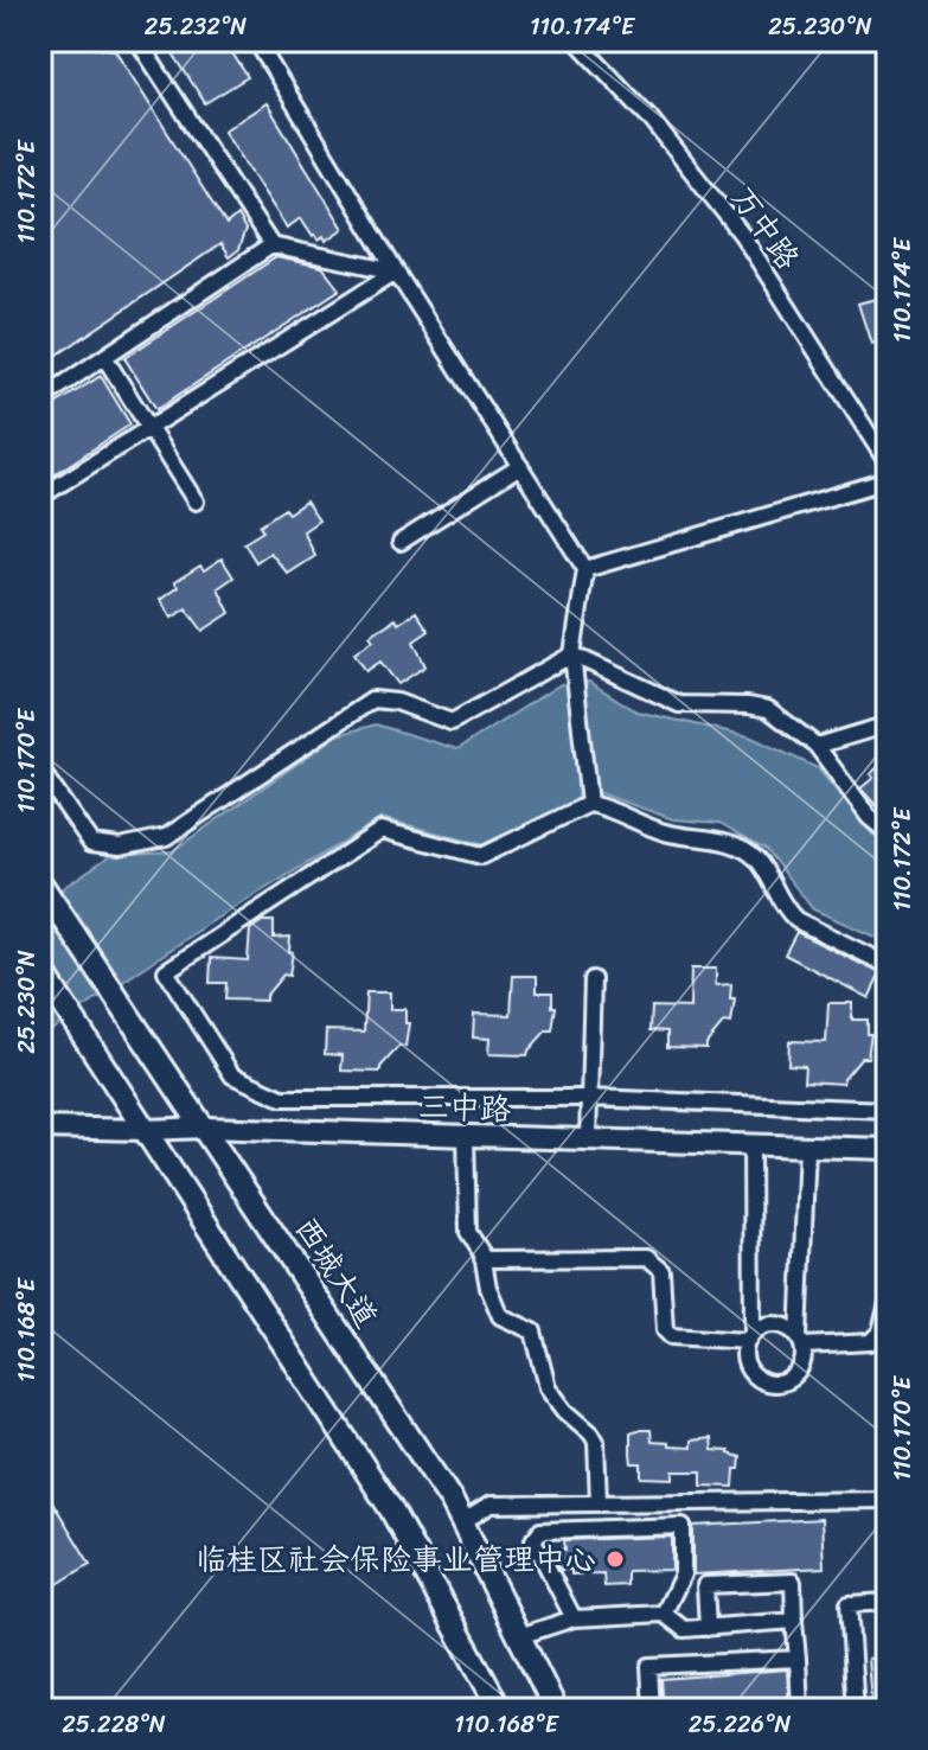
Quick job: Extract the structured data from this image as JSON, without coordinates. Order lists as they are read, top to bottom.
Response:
{
  "streets": {
    "highway": ["西城大道"],
    "main road": ["三中路"],
    "street": ["万中路"]
  },
  "crossings": [
    ["三中路", "西城大道"]
  ],
  "places": ["临桂区社会保险事业管理中心"],
  "coordinates": [
    "25.232°N",
    "110.174°E",
    "25.230°N",
    "110.172°E",
    "110.170°E",
    "110.168°E",
    "25.228°N",
    "25.226°N"
  ]
}
